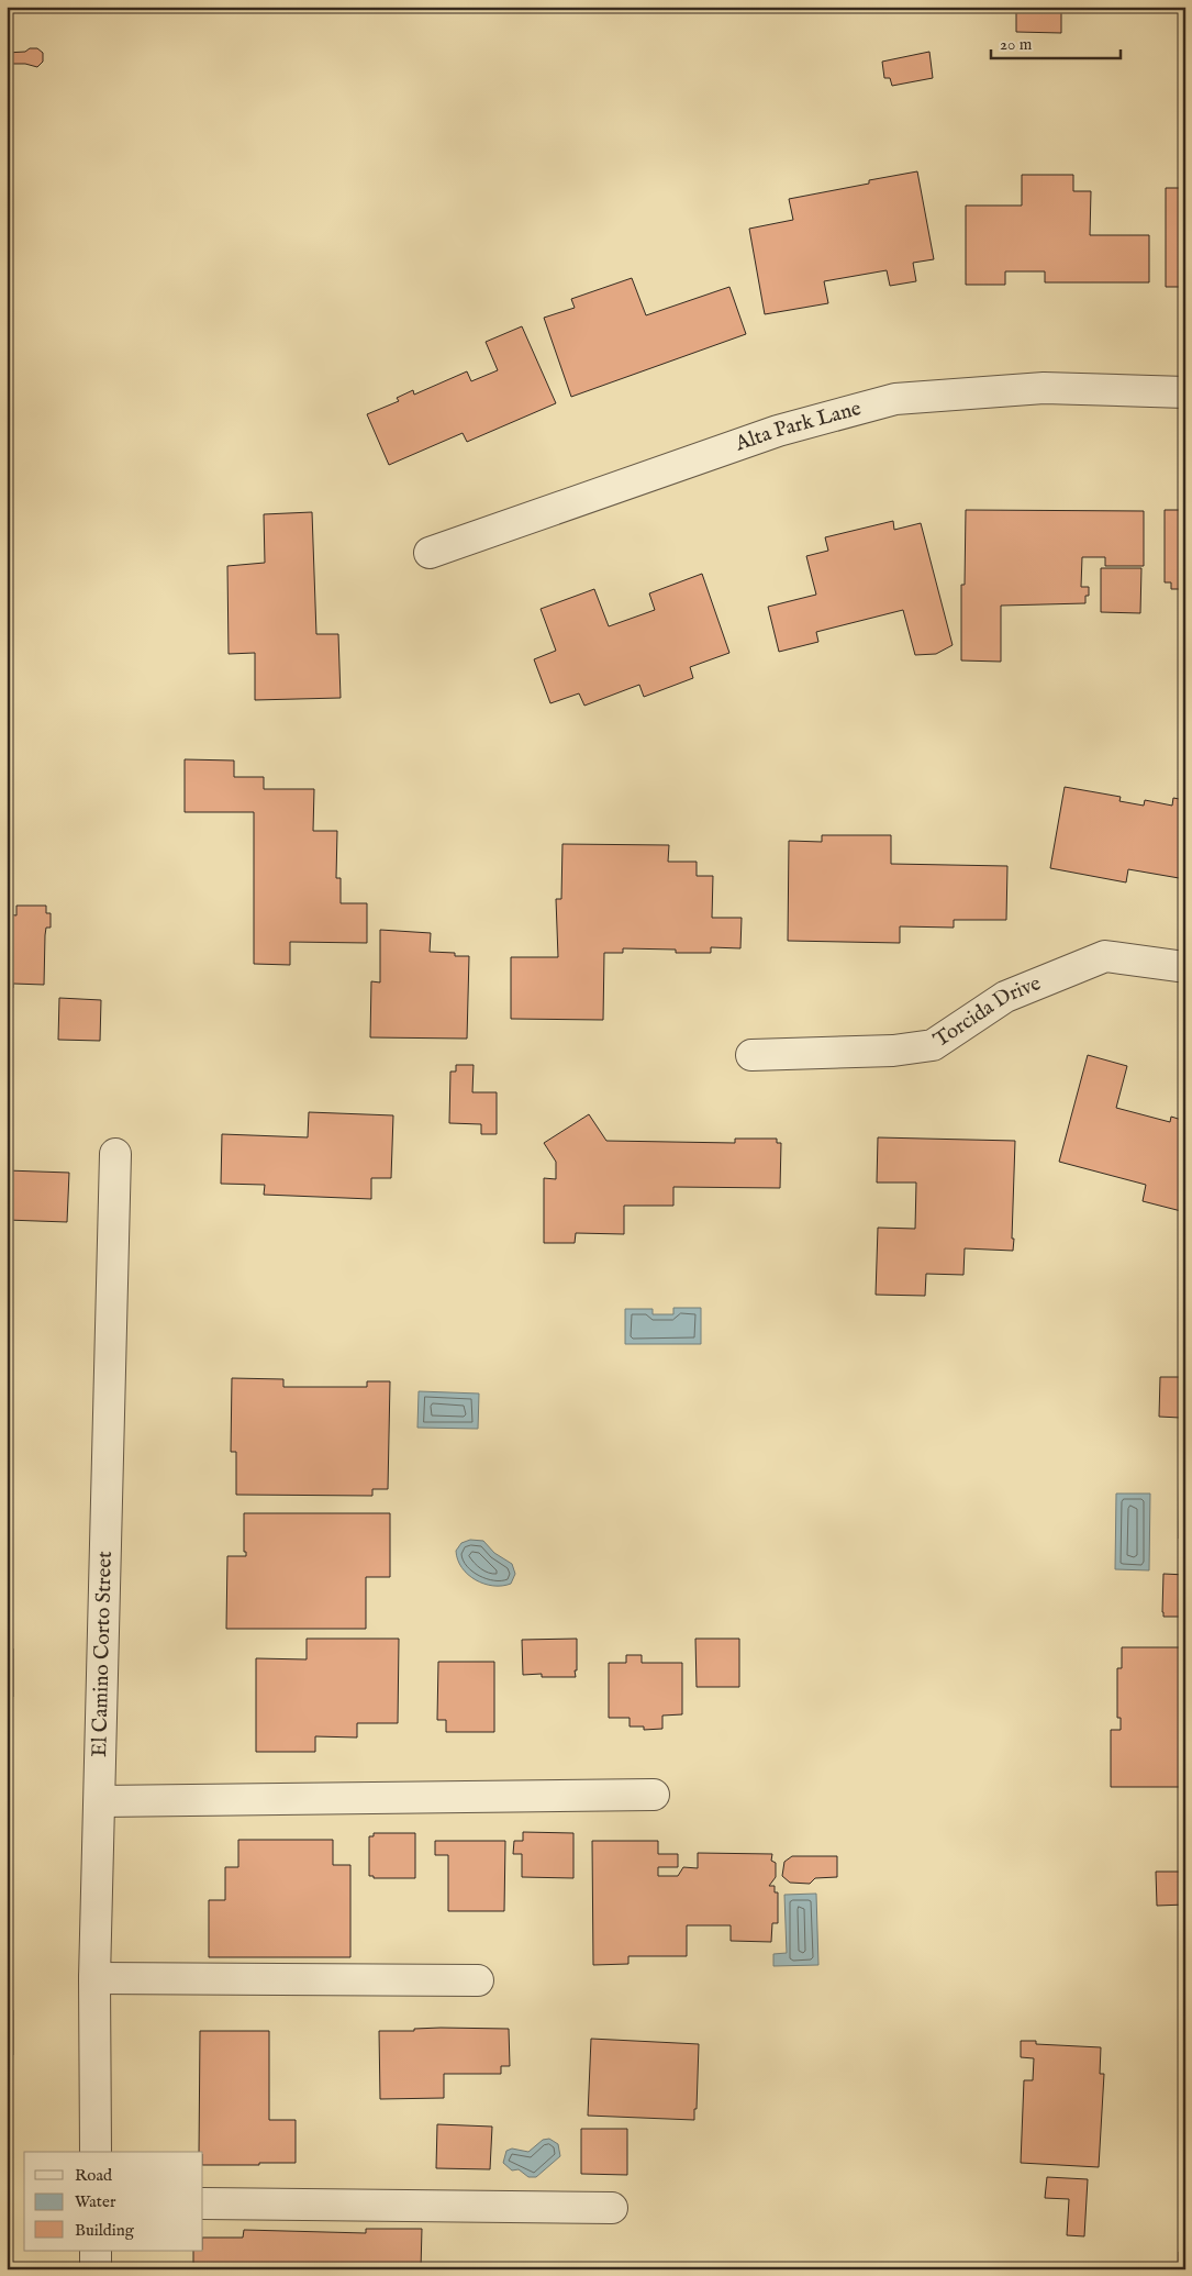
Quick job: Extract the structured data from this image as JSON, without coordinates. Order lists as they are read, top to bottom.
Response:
{
  "streets": {
    "street": ["Alta Park Lane", "Torcida Drive", "El Camino Corto Street"]
  },
  "legend": ["Road", "Water", "Building"],
  "scale_bar": "20 m"
}
